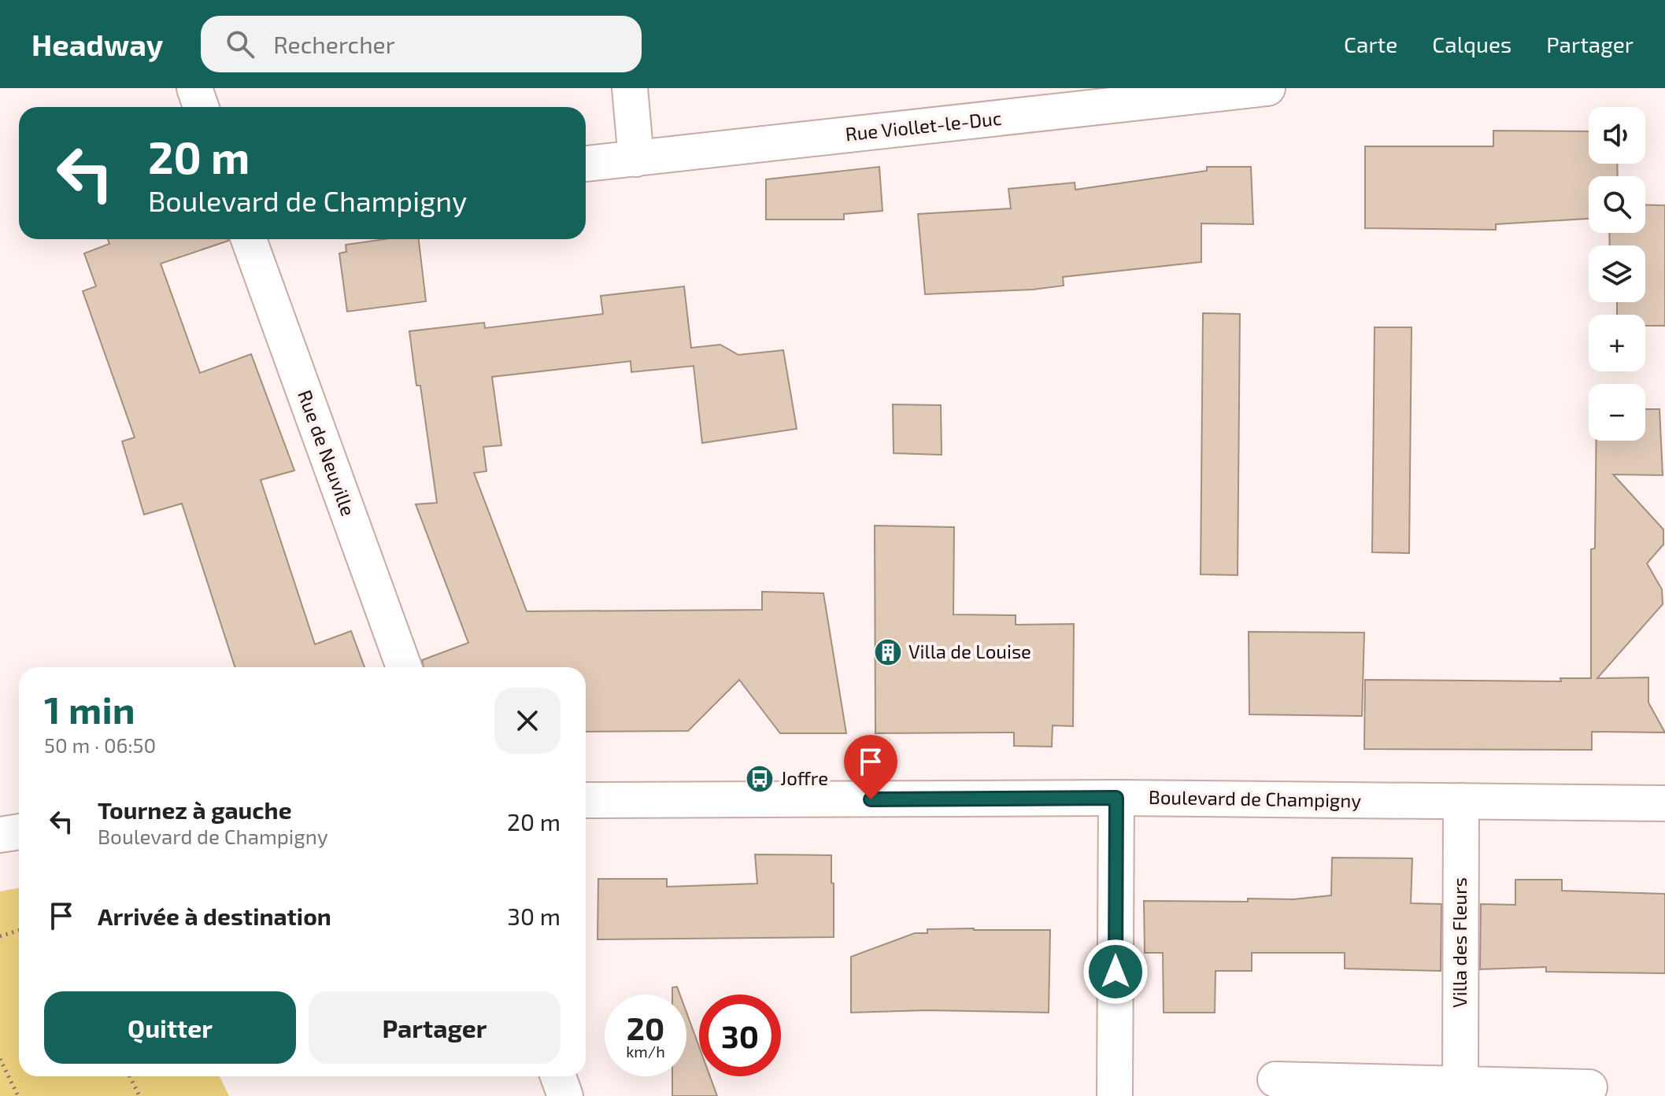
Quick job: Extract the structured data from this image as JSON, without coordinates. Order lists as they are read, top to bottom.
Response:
{
  "streets": {
    "street": [
      "Rue Viollet-le-Duc",
      "Rue de Neuville",
      "Boulevard de Champigny",
      "Villa des Fleurs"
    ]
  },
  "crossings": [
    ["Boulevard de Champigny", "Villa des Fleurs"]
  ],
  "places": {
    "building": ["Villa de Louise"],
    "bus stop": ["Joffre"]
  },
  "page": {
    "header": "Headway",
    "search": "Rechercher",
    "nav": ["Carte", "Calques", "Partager"],
    "map_buttons": ["+", "−"],
    "turn": ["20 m", "Boulevard de Champigny"],
    "heading": ["1 min", "50 m · 06:50"],
    "list": [
      {
        "name": "Tournez à gauche",
        "note": "Boulevard de Champigny",
        "value": "20 m"
      },
      {
        "name": "Arrivée à destination",
        "value": "30 m"
      }
    ],
    "buttons": ["Quitter", "Partager"],
    "speed": "20 km/h",
    "limit": "30"
  }
}
